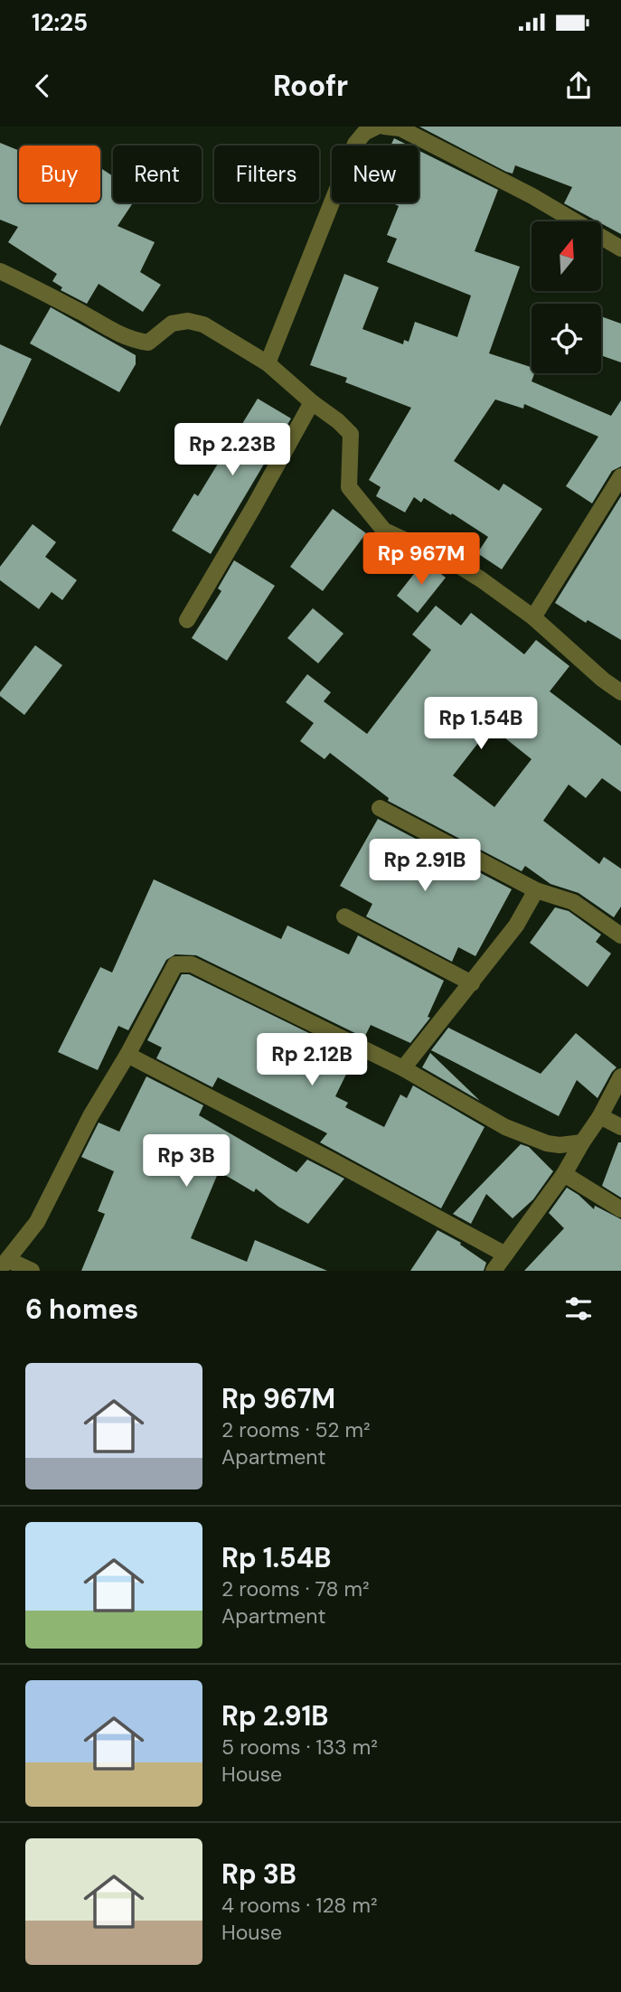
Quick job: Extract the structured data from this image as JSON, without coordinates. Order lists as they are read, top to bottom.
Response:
{
  "north": "top",
  "page": {
    "status": "12:25",
    "header": "Roofr",
    "chip": [
      "Buy",
      "Rent",
      "Filters",
      "New"
    ],
    "price": [
      "Rp 2.23B",
      "Rp 967M",
      "Rp 1.54B",
      "Rp 2.91B",
      "Rp 2.12B",
      "Rp 3B"
    ],
    "heading": "6 homes",
    "list": [
      {
        "name": "Rp 967M",
        "note": "2 rooms · 52 m² · Apartment"
      },
      {
        "name": "Rp 1.54B",
        "note": "2 rooms · 78 m² · Apartment"
      },
      {
        "name": "Rp 2.91B",
        "note": "5 rooms · 133 m² · House"
      },
      {
        "name": "Rp 3B",
        "note": "4 rooms · 128 m² · House"
      }
    ]
  }
}
